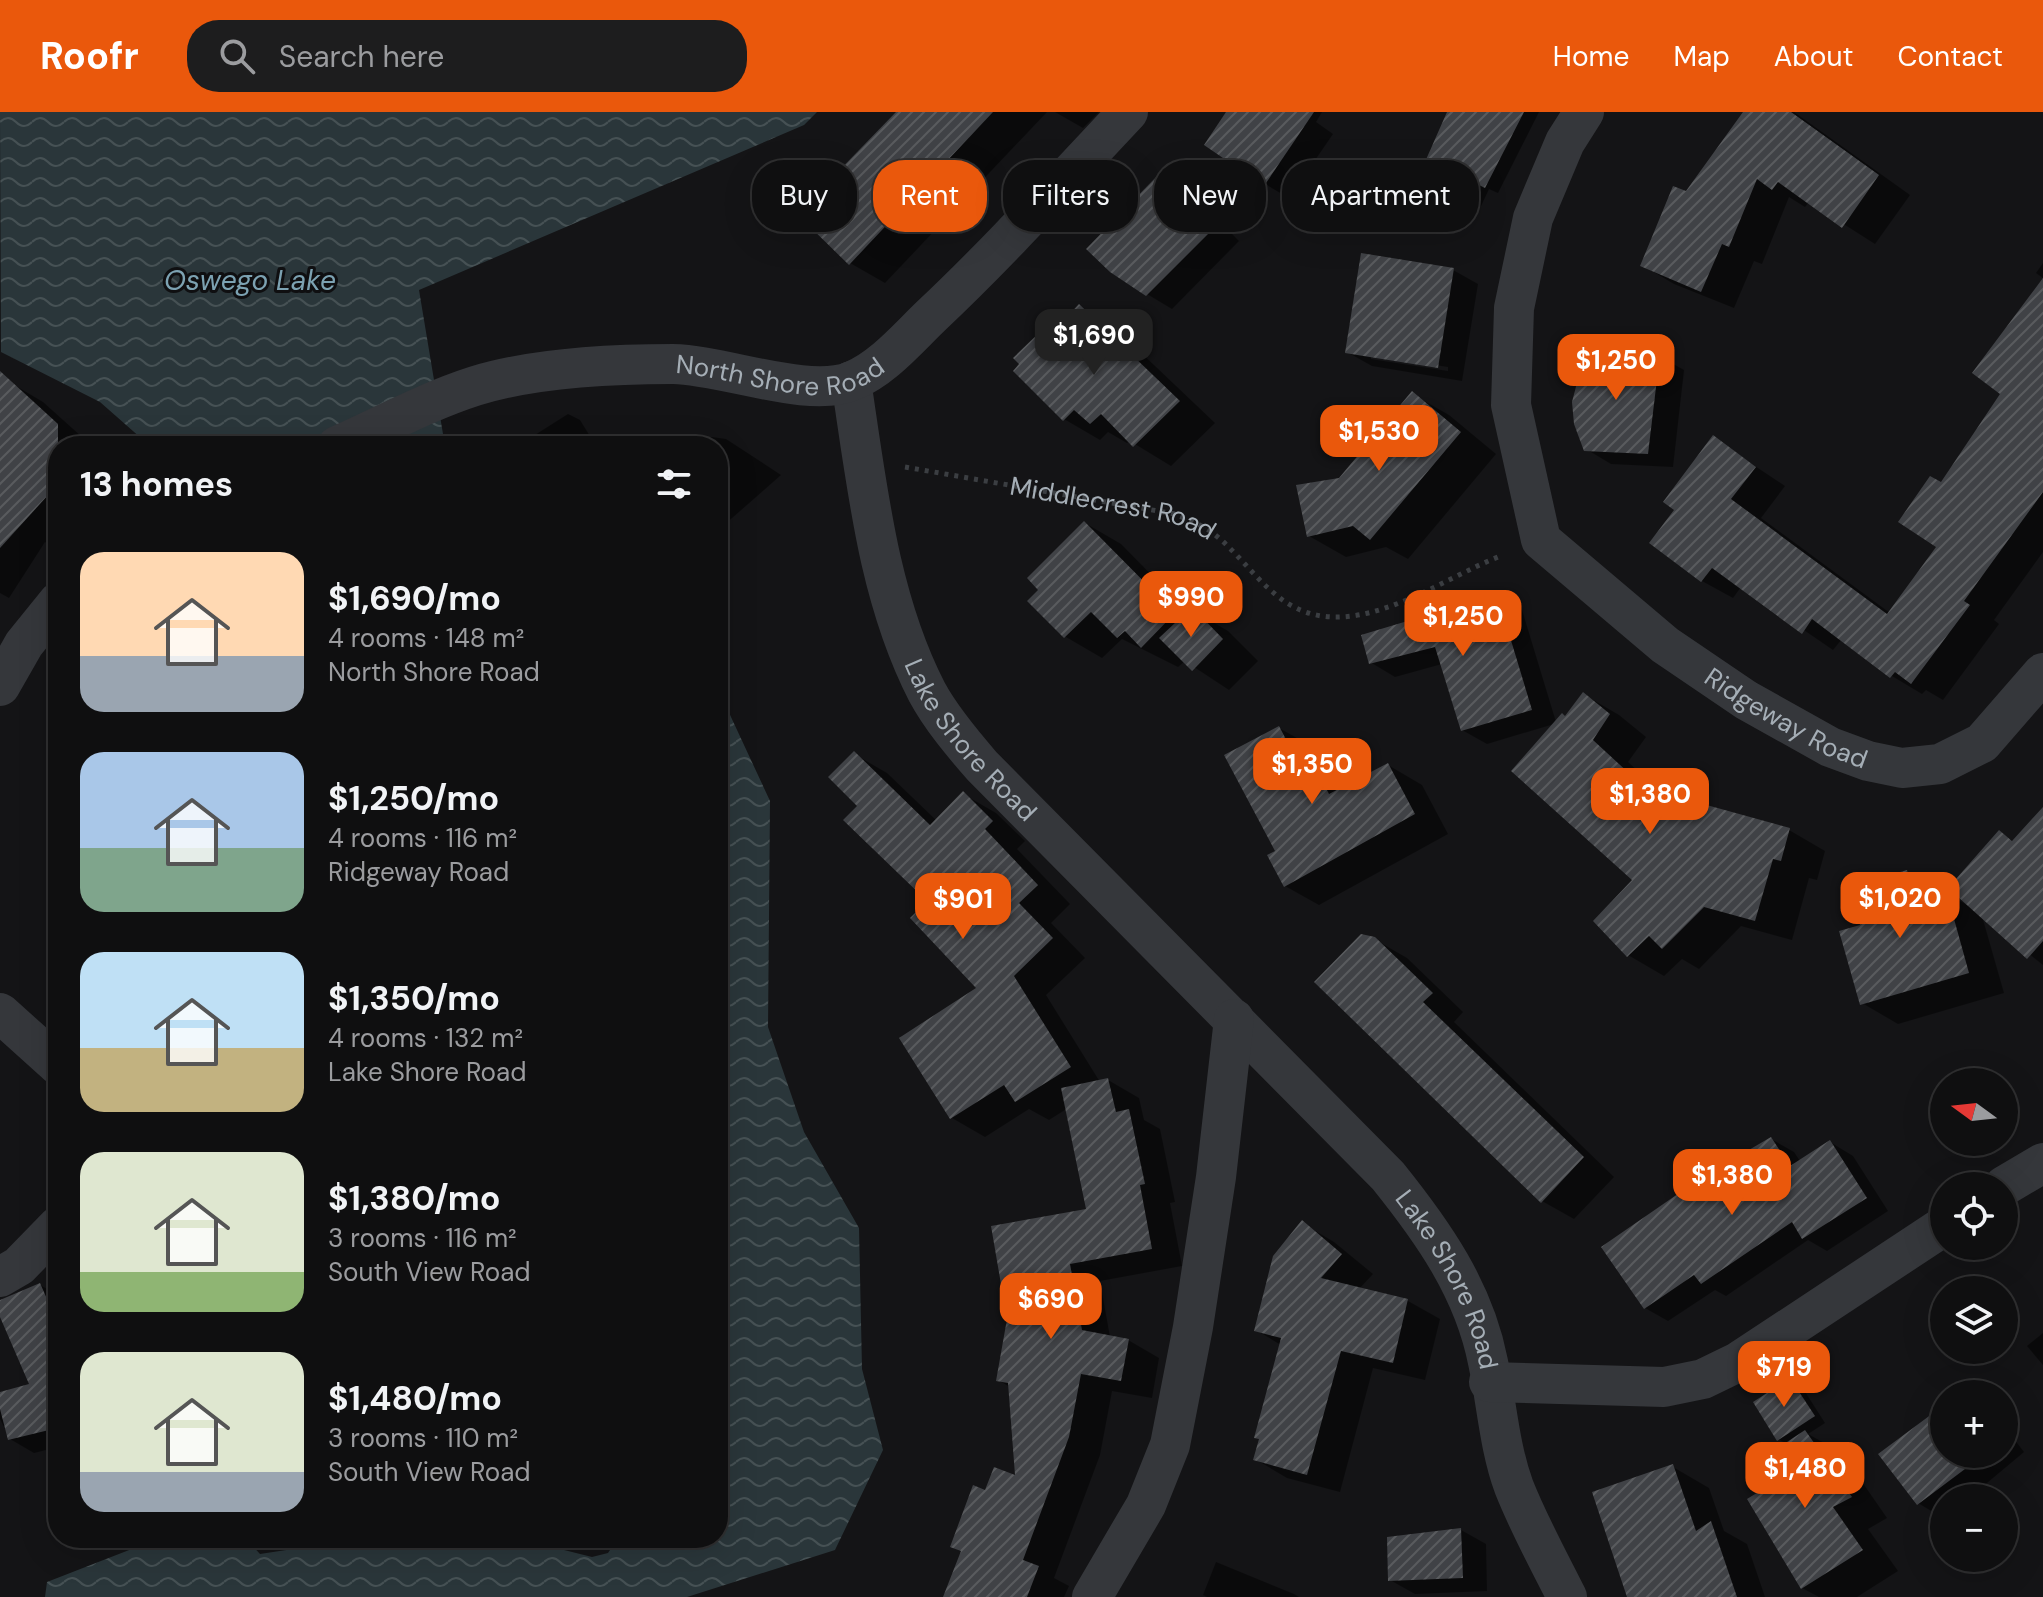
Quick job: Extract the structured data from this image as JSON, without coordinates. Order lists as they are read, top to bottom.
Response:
{
  "streets": {
    "street": ["North Shore Road", "Ridgeway Road", "Lake Shore Road"],
    "path": ["Middlecrest Road"]
  },
  "crossings": [
    ["North Shore Road", "Lake Shore Road"],
    ["Middlecrest Road", "Ridgeway Road"],
    ["Middlecrest Road", "Lake Shore Road"]
  ],
  "water": ["Oswego Lake"],
  "north": "left",
  "page": {
    "header": "Roofr",
    "search": "Search here",
    "nav": [
      "Home",
      "Map",
      "About",
      "Contact"
    ],
    "chip": [
      "Buy",
      "Rent",
      "Filters",
      "New",
      "Apartment"
    ],
    "price": [
      "$1,690",
      "$1,250",
      "$1,530",
      "$990",
      "$1,250",
      "$1,350",
      "$1,380",
      "$1,020",
      "$901",
      "$1,380",
      "$690",
      "$719",
      "$1,480"
    ],
    "heading": "13 homes",
    "list": [
      {
        "name": "$1,690/mo",
        "note": "4 rooms · 148 m² · North Shore Road"
      },
      {
        "name": "$1,250/mo",
        "note": "4 rooms · 116 m² · Ridgeway Road"
      },
      {
        "name": "$1,350/mo",
        "note": "4 rooms · 132 m² · Lake Shore Road"
      },
      {
        "name": "$1,380/mo",
        "note": "3 rooms · 116 m² · South View Road"
      },
      {
        "name": "$1,480/mo",
        "note": "3 rooms · 110 m² · South View Road"
      }
    ],
    "map_buttons": ["+", "−"]
  }
}
